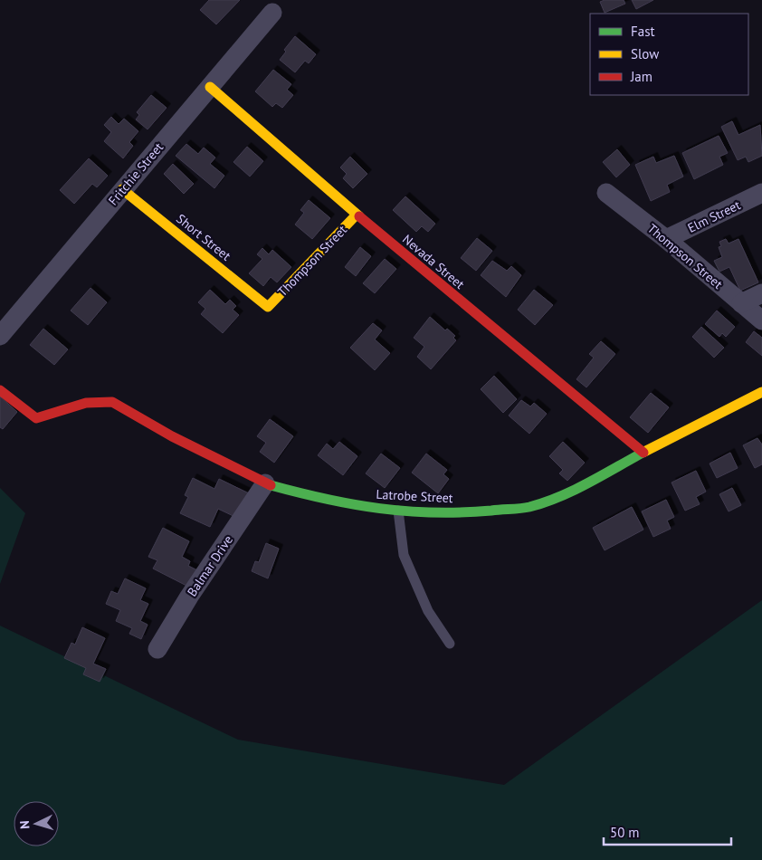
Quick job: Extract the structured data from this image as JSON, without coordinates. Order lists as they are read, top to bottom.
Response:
{
  "streets": {
    "street": [
      "Fritchie Street",
      "Elm Street",
      "Short Street",
      "Thompson Street",
      "Nevada Street",
      "Latrobe Street",
      "Balmar Drive"
    ]
  },
  "crossings": [
    ["Fritchie Street", "Short Street"],
    ["Fritchie Street", "Nevada Street"],
    ["Elm Street", "Thompson Street"],
    ["Short Street", "Thompson Street"],
    ["Thompson Street", "Nevada Street"],
    ["Nevada Street", "Latrobe Street"],
    ["Latrobe Street", "Balmar Drive"]
  ],
  "legend": ["Fast", "Slow", "Jam"],
  "scale_bar": "50 m",
  "north": "left"
}
